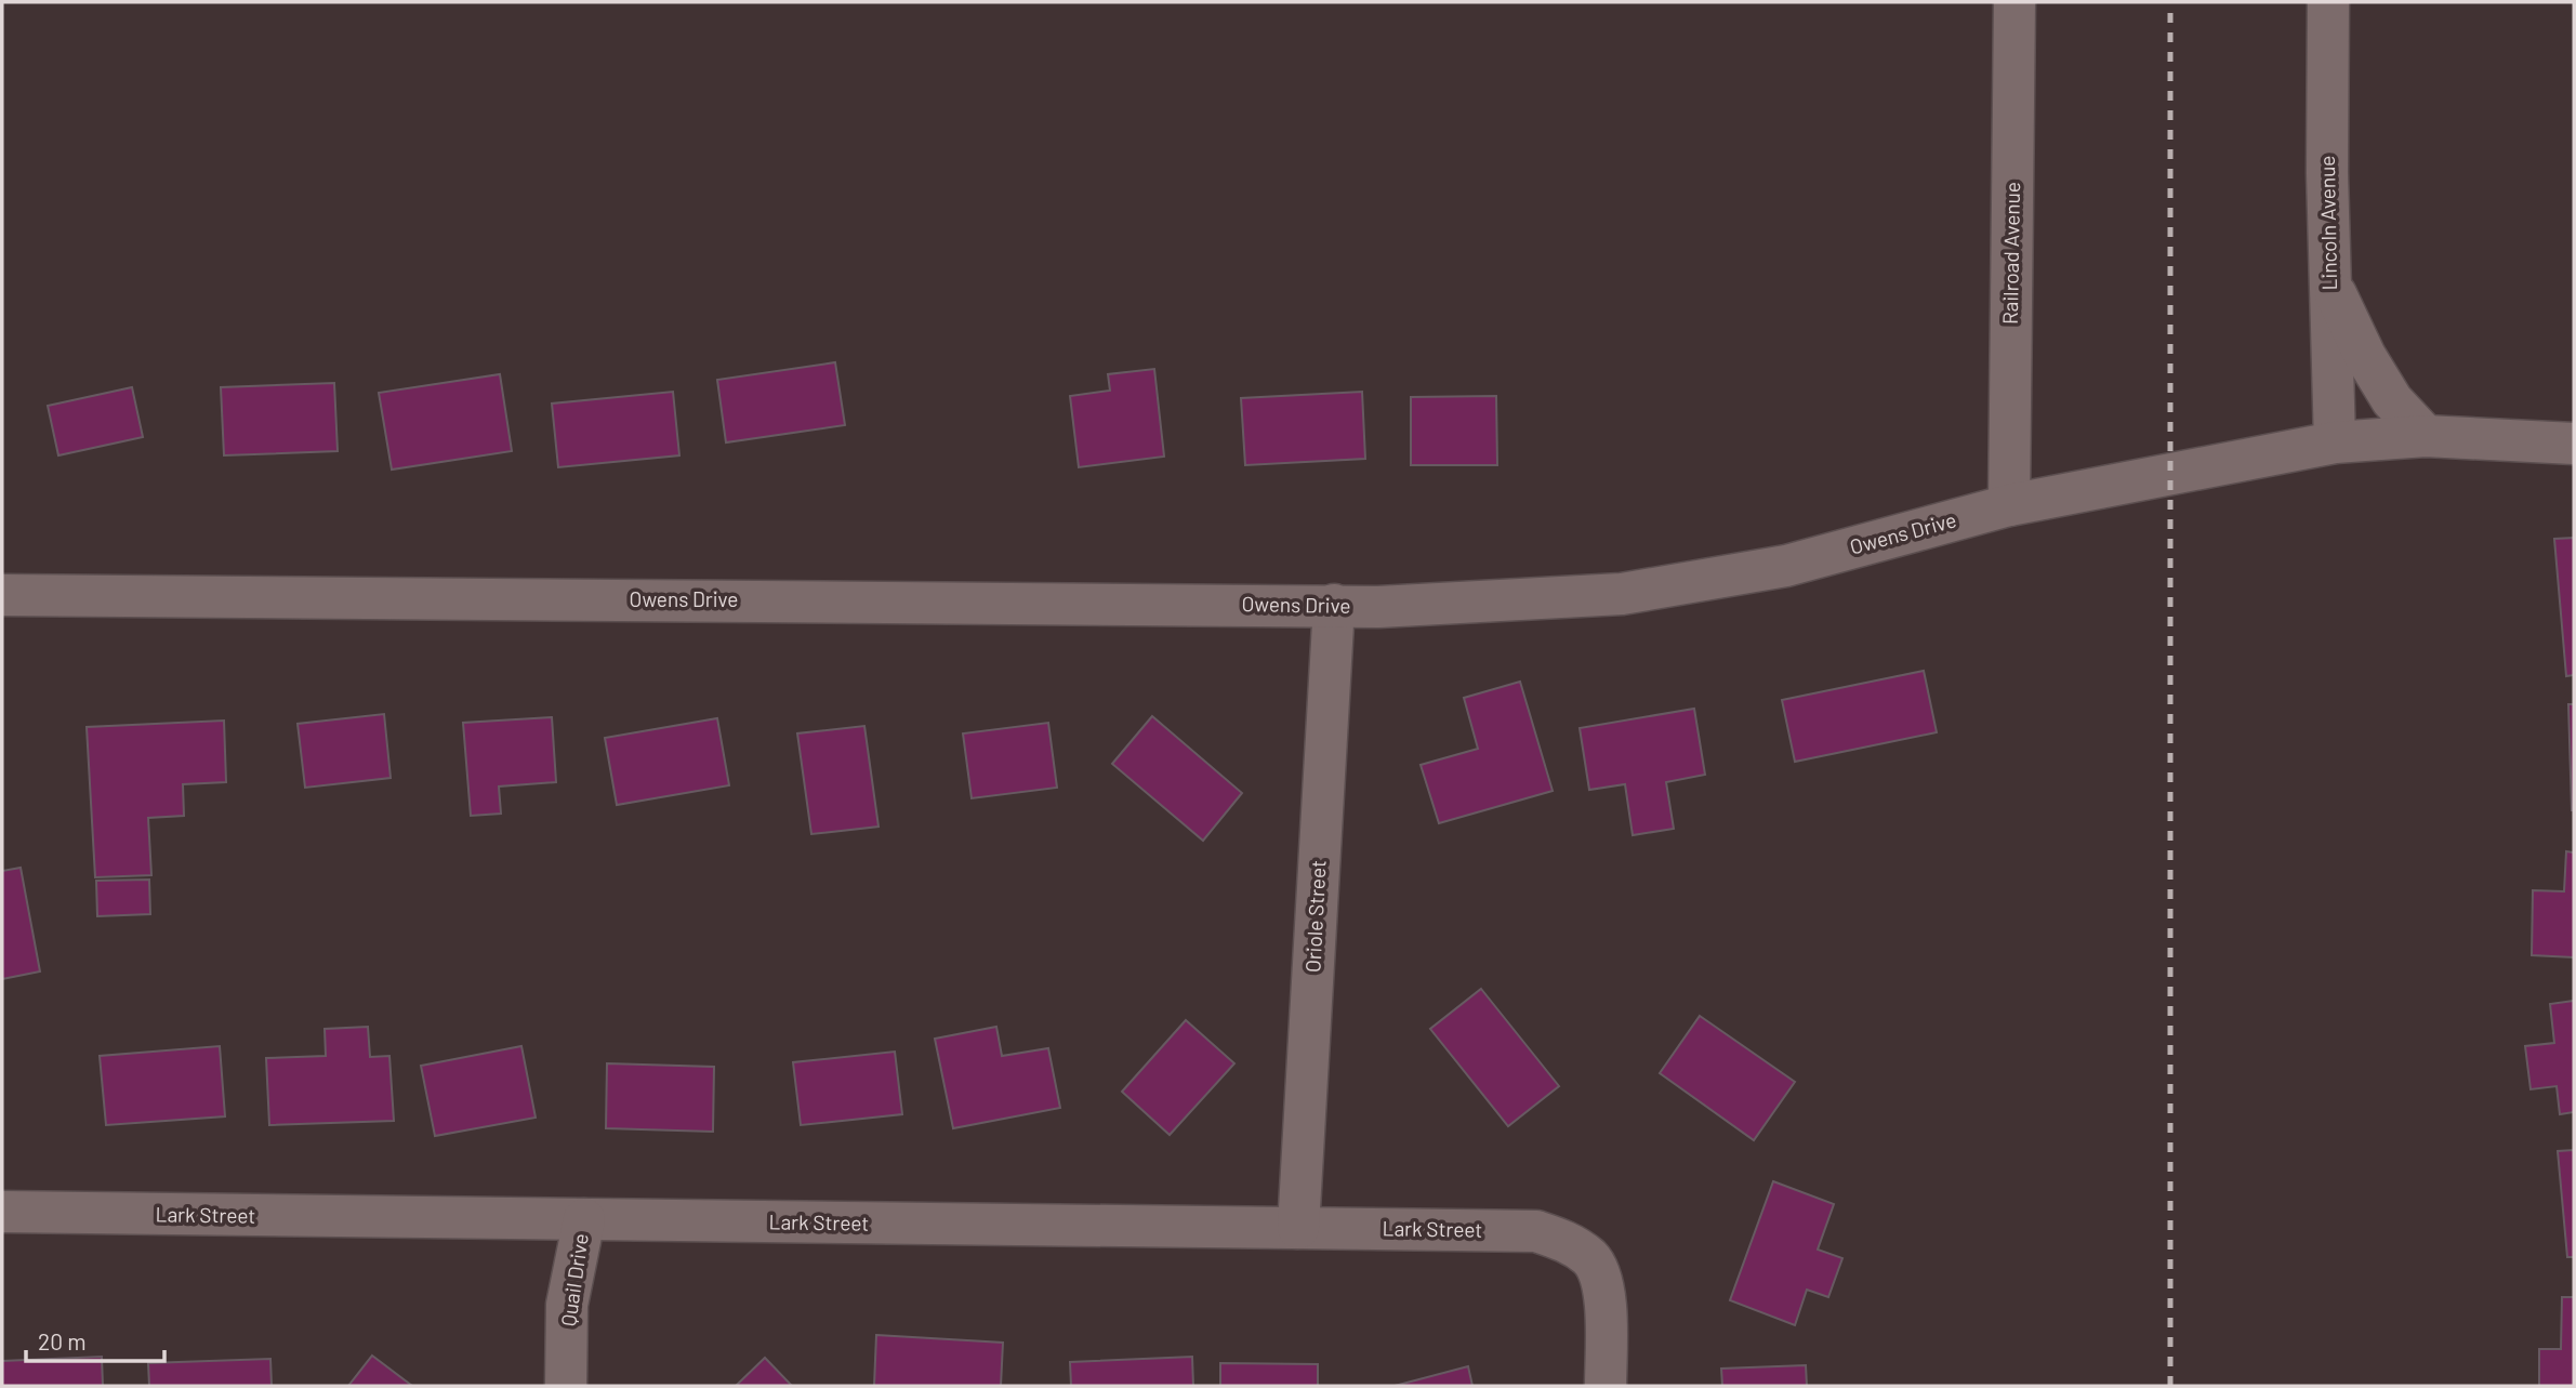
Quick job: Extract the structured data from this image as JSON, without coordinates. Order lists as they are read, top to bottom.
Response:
{
  "streets": {
    "street": [
      "Lincoln Avenue",
      "Railroad Avenue",
      "Owens Drive",
      "Oriole Street",
      "Lark Street",
      "Quail Drive"
    ]
  },
  "crossings": [
    ["Lincoln Avenue", "Owens Drive"],
    ["Railroad Avenue", "Owens Drive"],
    ["Owens Drive", "Oriole Street"],
    ["Oriole Street", "Lark Street"],
    ["Lark Street", "Quail Drive"]
  ],
  "scale_bar": "20 m"
}
